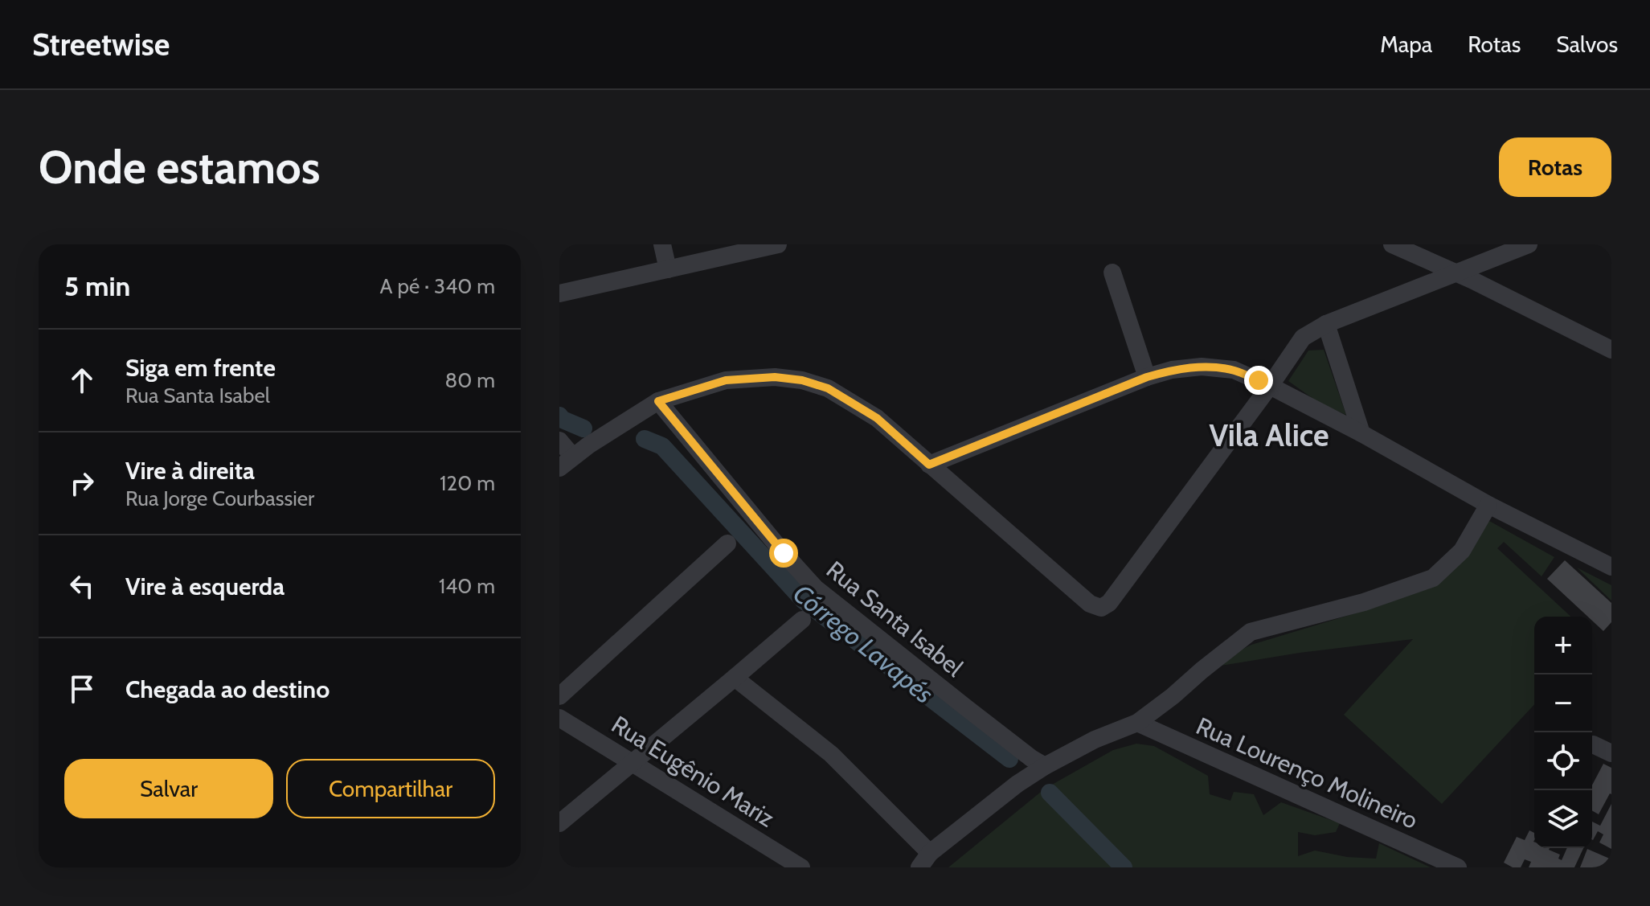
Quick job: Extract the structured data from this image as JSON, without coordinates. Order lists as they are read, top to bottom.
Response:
{
  "streets": {
    "street": ["Rua Santa Isabel", "Rua Eugênio Mariz", "Rua Lourenço Molineiro"]
  },
  "districts": ["Vila Alice"],
  "water": ["Córrego Lavapés"],
  "page": {
    "header": "Streetwise",
    "nav": ["Mapa", "Rotas", "Salvos"],
    "buttons": [
      "Rotas",
      ["Salvar", "Compartilhar"]
    ],
    "title": "Onde estamos",
    "heading": ["5 min", "A pé · 340 m"],
    "list": [
      ["Siga em frente", "Rua Santa Isabel", "80 m"],
      ["Vire à direita", "Rua Jorge Courbassier", "120 m"],
      ["Vire à esquerda", "140 m"],
      "Chegada ao destino"
    ],
    "map_buttons": ["+", "−"]
  }
}
